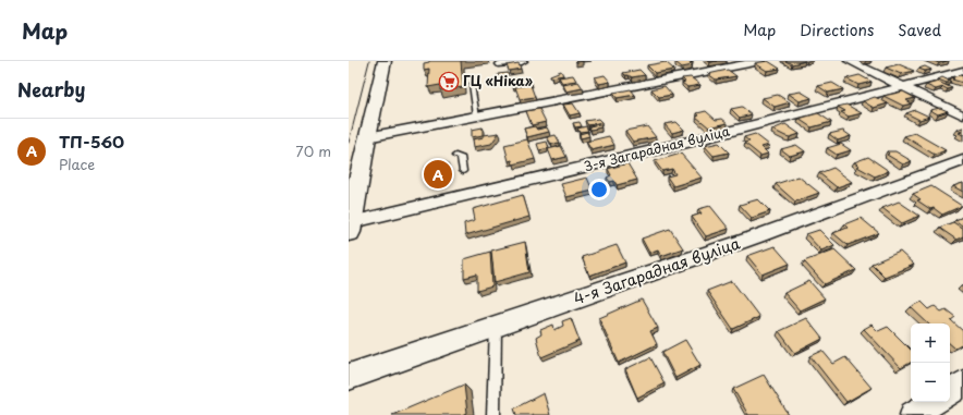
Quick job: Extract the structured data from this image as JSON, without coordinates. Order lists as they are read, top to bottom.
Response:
{
  "streets": {
    "street": ["3-я Загарадная вуліца", "4-я Загарадная вуліца"]
  },
  "places": {
    "supermarket": ["ГЦ «Ніка»"]
  },
  "page": {
    "header": "Map",
    "nav": ["Map", "Directions", "Saved"],
    "heading": "Nearby",
    "list": [
      {
        "mark": "A",
        "name": "ТП-560",
        "note": "Place",
        "value": "70 m"
      }
    ],
    "pins": "A",
    "map_buttons": ["+", "−"]
  }
}
